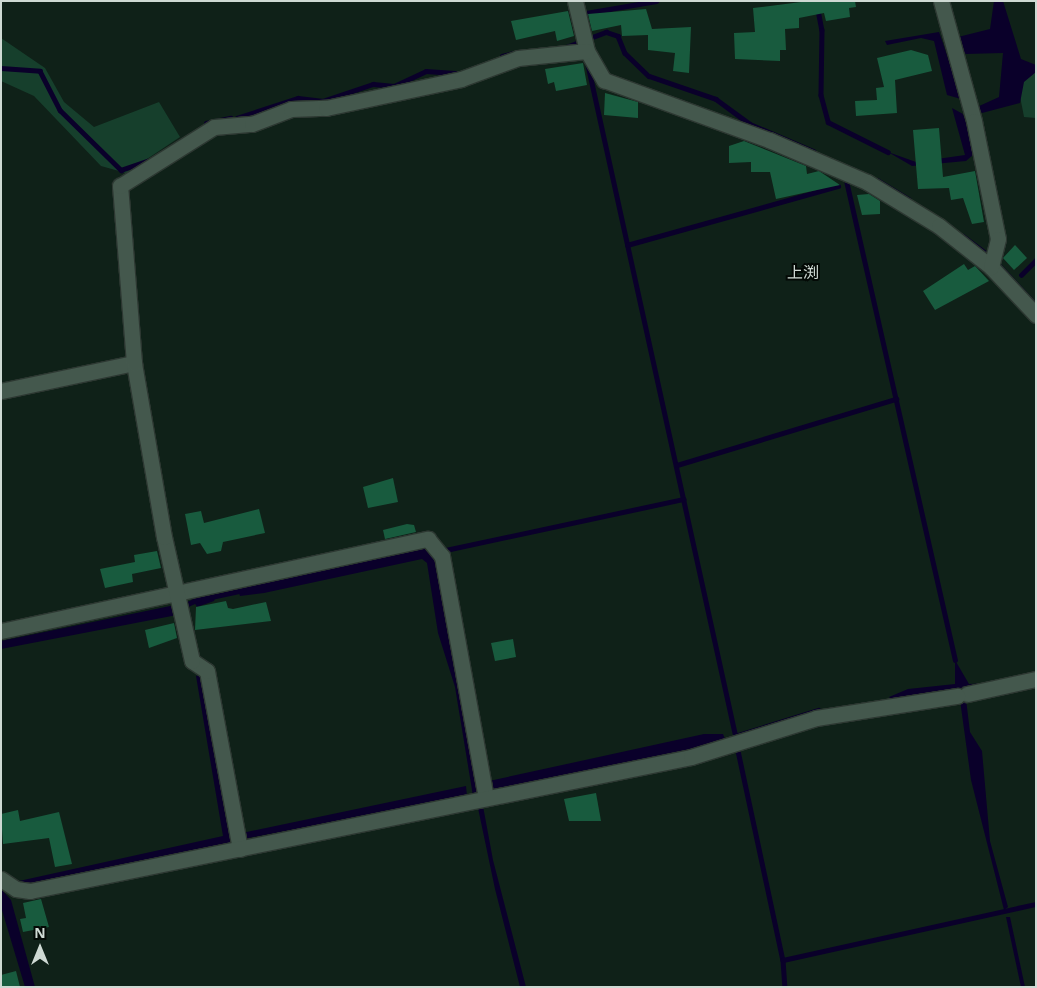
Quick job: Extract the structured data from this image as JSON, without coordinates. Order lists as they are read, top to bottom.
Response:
{
  "districts": ["上渕"],
  "north": "top"
}
